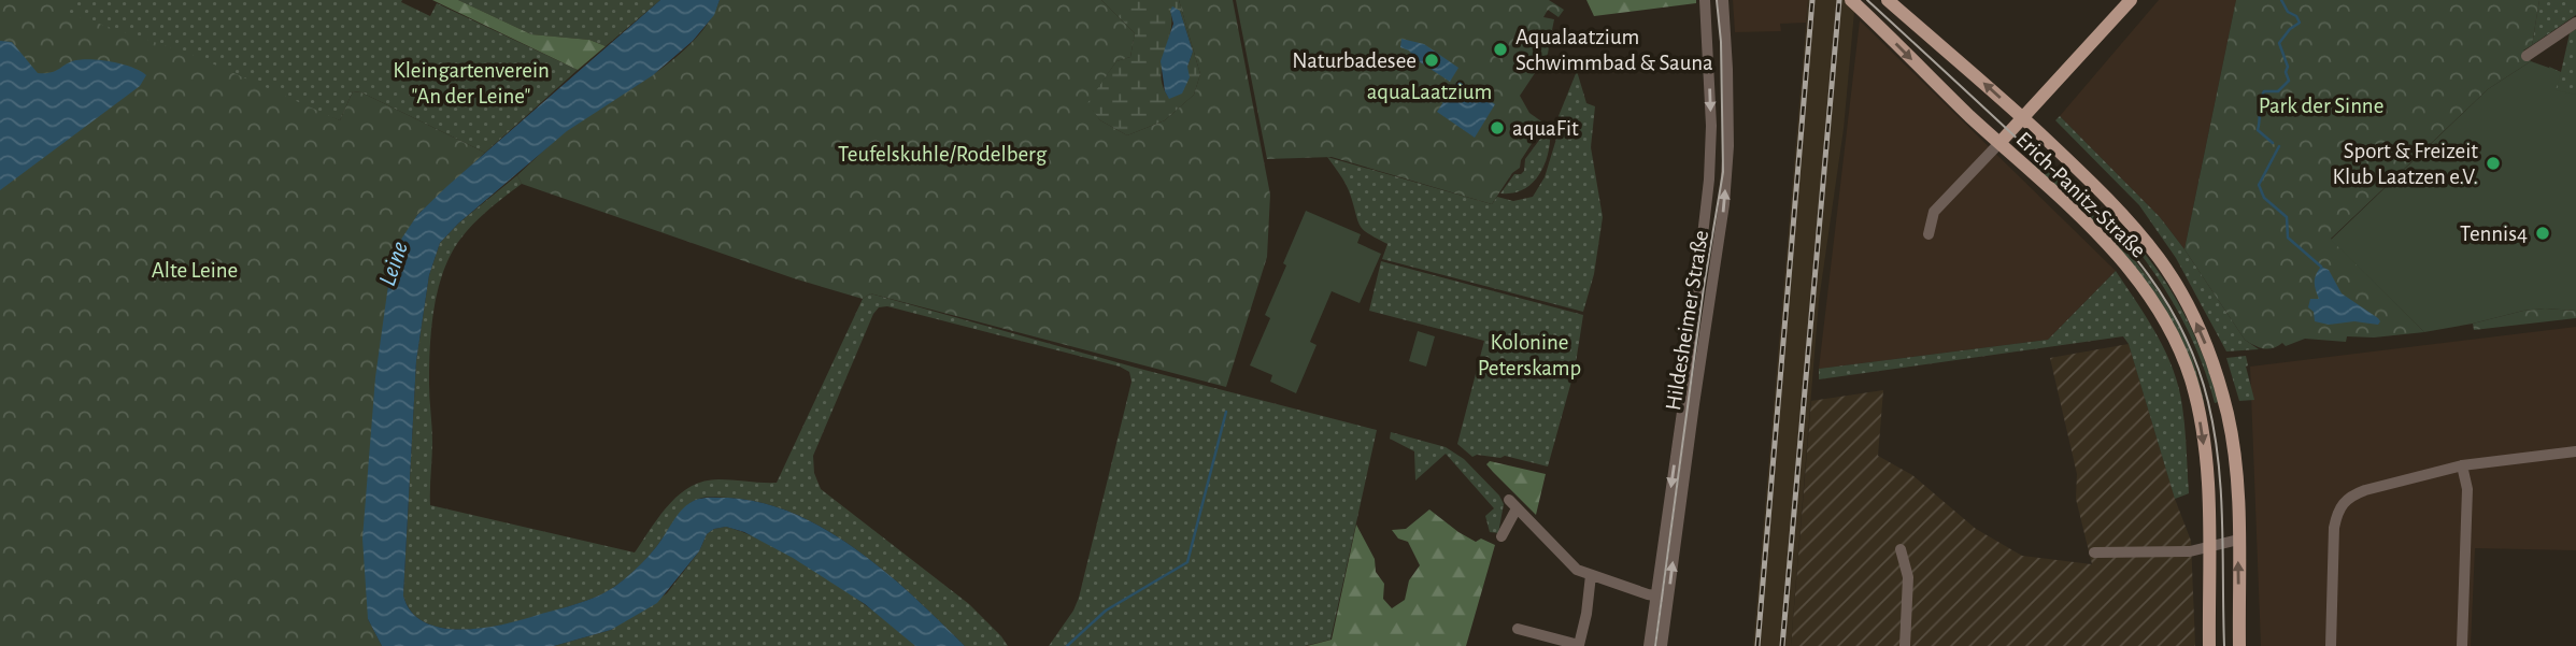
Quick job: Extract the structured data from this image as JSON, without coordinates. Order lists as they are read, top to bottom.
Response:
{
  "streets": {
    "main road": ["Erich-Panitz-Straße"],
    "street": ["Hildesheimer Straße"]
  },
  "water": ["Leine"],
  "parks": [
    "Kleingartenverein \"An der Leine\"",
    "aquaLaatzium",
    "Park der Sinne",
    "Teufelskuhle/Rodelberg",
    "Alte Leine",
    "Kolonine Peterskamp"
  ],
  "places": [
    "Aqualaatzium Schwimmbad & Sauna",
    "Naturbadesee",
    "aquaFit",
    "Sport & Freizeit Klub Laatzen e.V.",
    "Tennis4"
  ]
}
